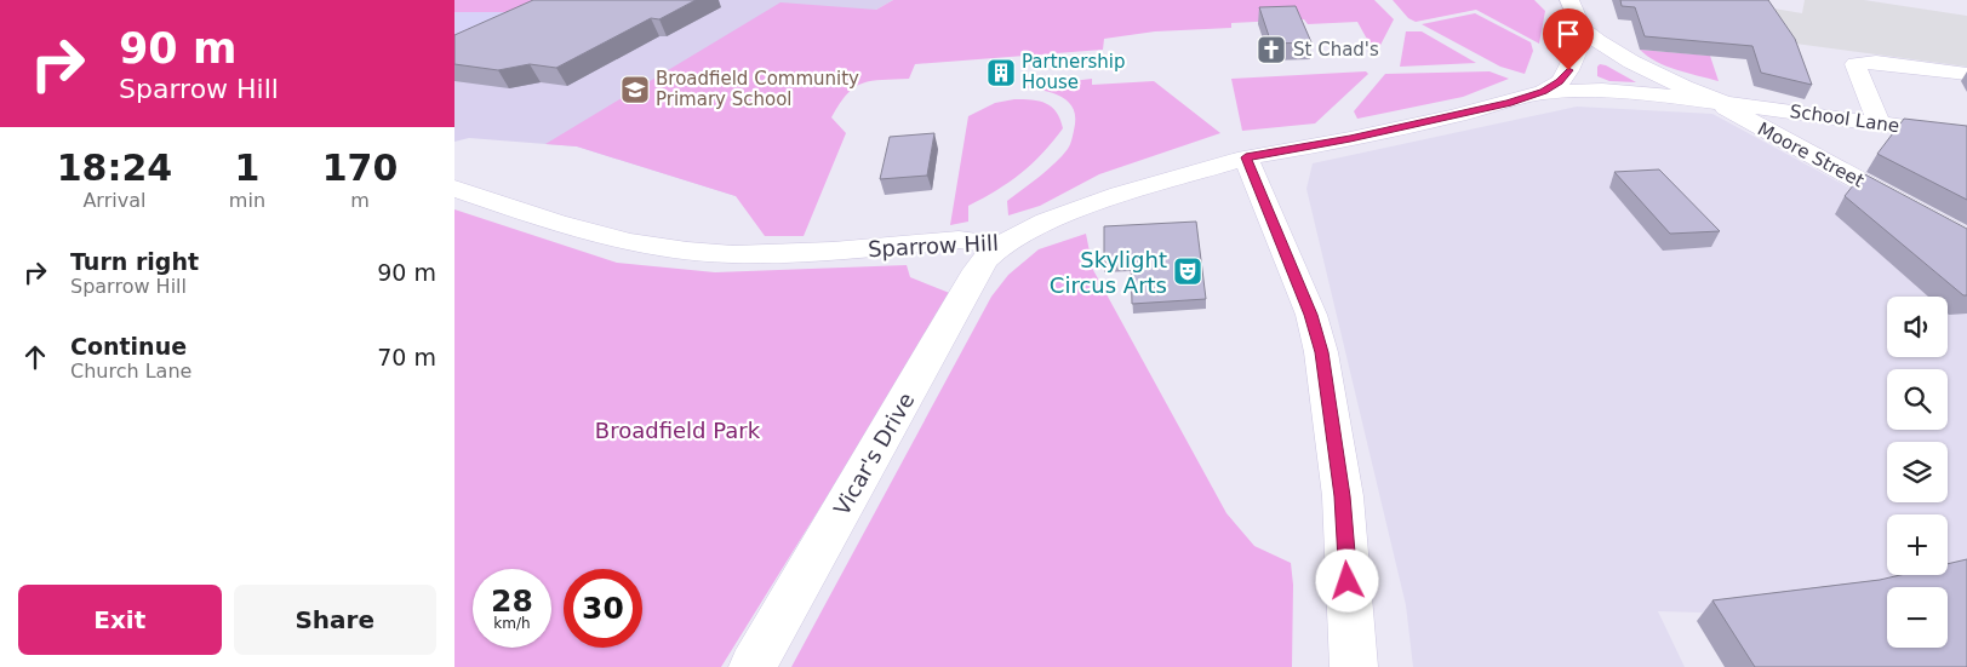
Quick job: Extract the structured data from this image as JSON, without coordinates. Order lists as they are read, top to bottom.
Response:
{
  "streets": {
    "street": [
      "School Lane",
      "Moore Street",
      "Sparrow Hill",
      "Vicar's Drive"
    ]
  },
  "crossings": [
    ["School Lane", "Moore Street"],
    ["Sparrow Hill", "Vicar's Drive"]
  ],
  "parks": ["Broadfield Park"],
  "places": {
    "church": ["St Chad's"],
    "building": ["Partnership House"],
    "school or university": ["Broadfield Community Primary School"],
    "theatre": ["Skylight Circus Arts"]
  },
  "page": {
    "turn": ["90 m", "Sparrow Hill"],
    "eta": [
      "18:24",
      "Arrival",
      "1",
      "min",
      "170",
      "m"
    ],
    "list": [
      {
        "name": "Turn right",
        "note": "Sparrow Hill",
        "value": "90 m"
      },
      {
        "name": "Continue",
        "note": "Church Lane",
        "value": "70 m"
      }
    ],
    "map_buttons": ["+", "−"],
    "speed": "28 km/h",
    "limit": "30",
    "buttons": ["Exit", "Share"]
  }
}
